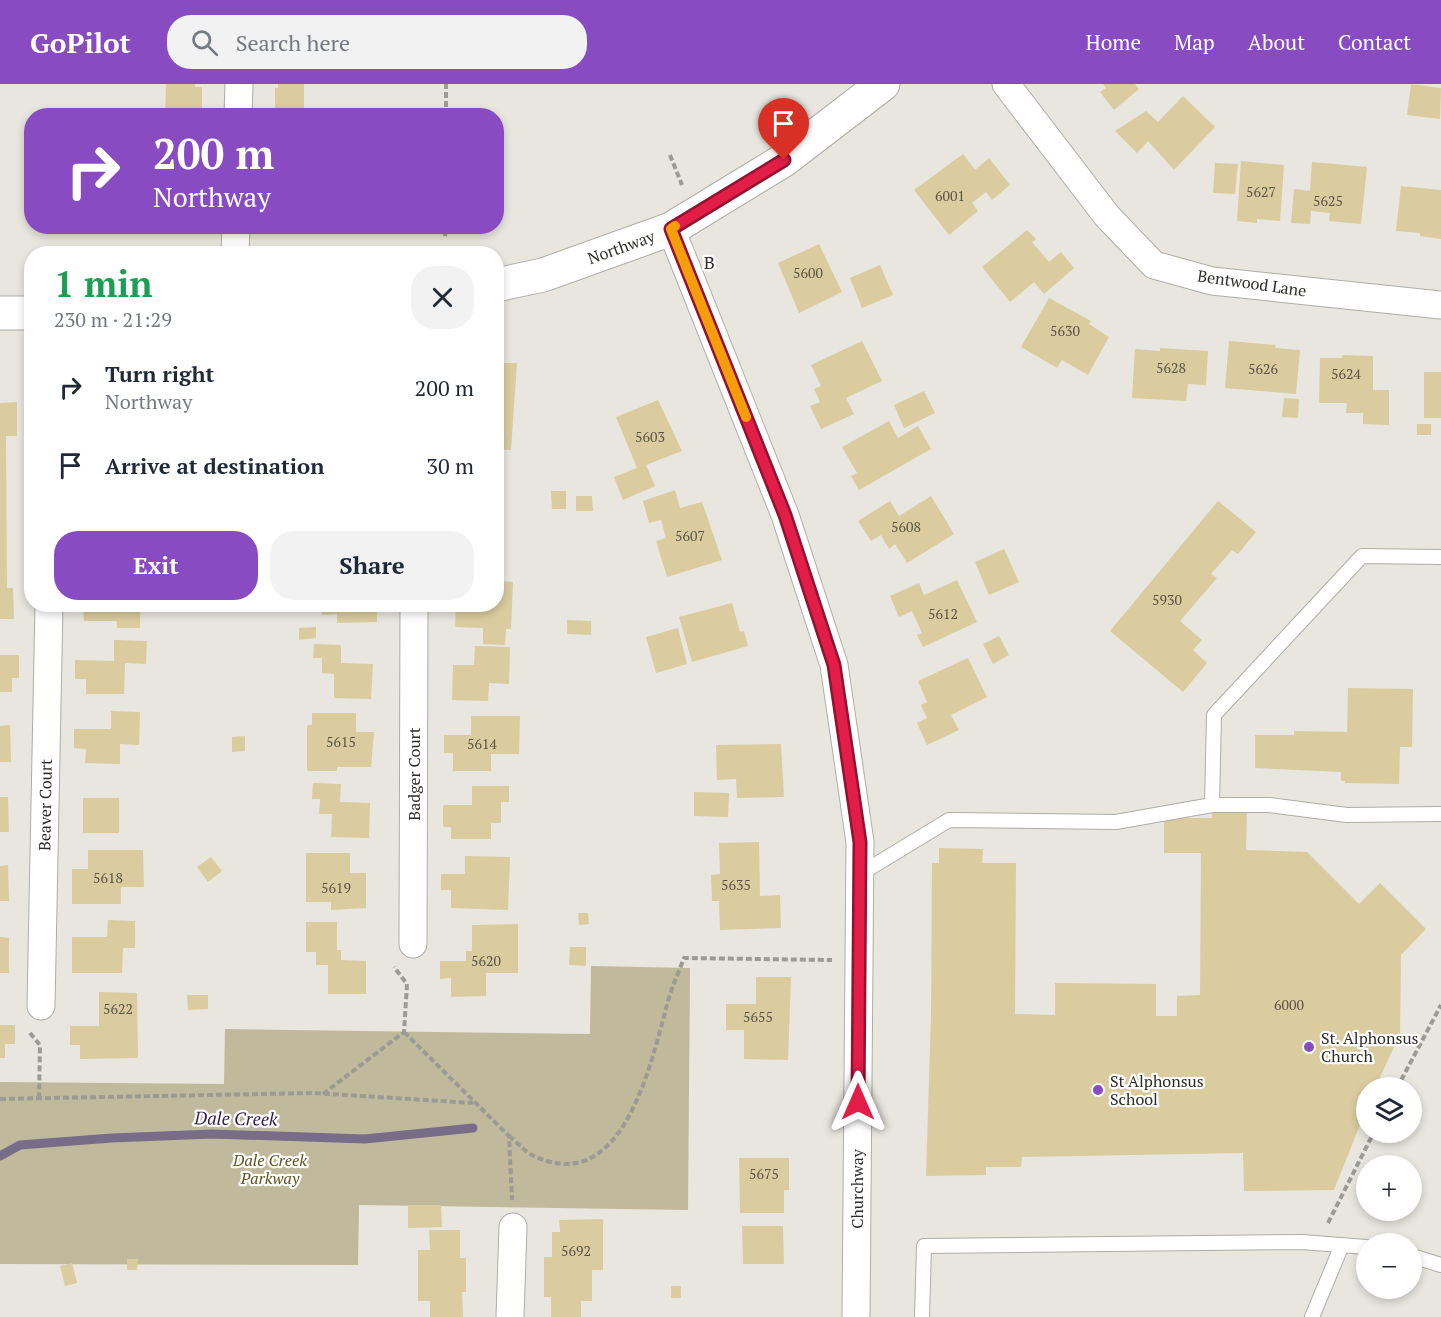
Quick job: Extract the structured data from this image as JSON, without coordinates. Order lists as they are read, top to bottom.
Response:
{
  "streets": {
    "street": [
      "Northway",
      "Bentwood Lane",
      "Badger Court",
      "Beaver Court",
      "Churchway"
    ]
  },
  "crossings": [
    ["Northway", "Churchway"]
  ],
  "districts": ["B"],
  "water": ["Dale Creek"],
  "parks": ["Dale Creek Parkway"],
  "places": ["St. Alphonsus Church", "St Alphonsus School"],
  "house_numbers": [
    "5627",
    "6001",
    "5625",
    "5600",
    "5630",
    "5628",
    "5626",
    "5624",
    "5603",
    "5608",
    "5607",
    "5930",
    "5612",
    "5615",
    "5614",
    "5618",
    "5635",
    "5619",
    "5620",
    "6000",
    "5622",
    "5655",
    "5675",
    "5692"
  ],
  "page": {
    "header": "GoPilot",
    "search": "Search here",
    "nav": [
      "Home",
      "Map",
      "About",
      "Contact"
    ],
    "turn": ["200 m", "Northway"],
    "heading": ["1 min", "230 m · 21:29"],
    "list": [
      {
        "name": "Turn right",
        "note": "Northway",
        "value": "200 m"
      },
      {
        "name": "Arrive at destination",
        "value": "30 m"
      }
    ],
    "buttons": ["Exit", "Share"],
    "map_buttons": ["+", "−"]
  }
}
